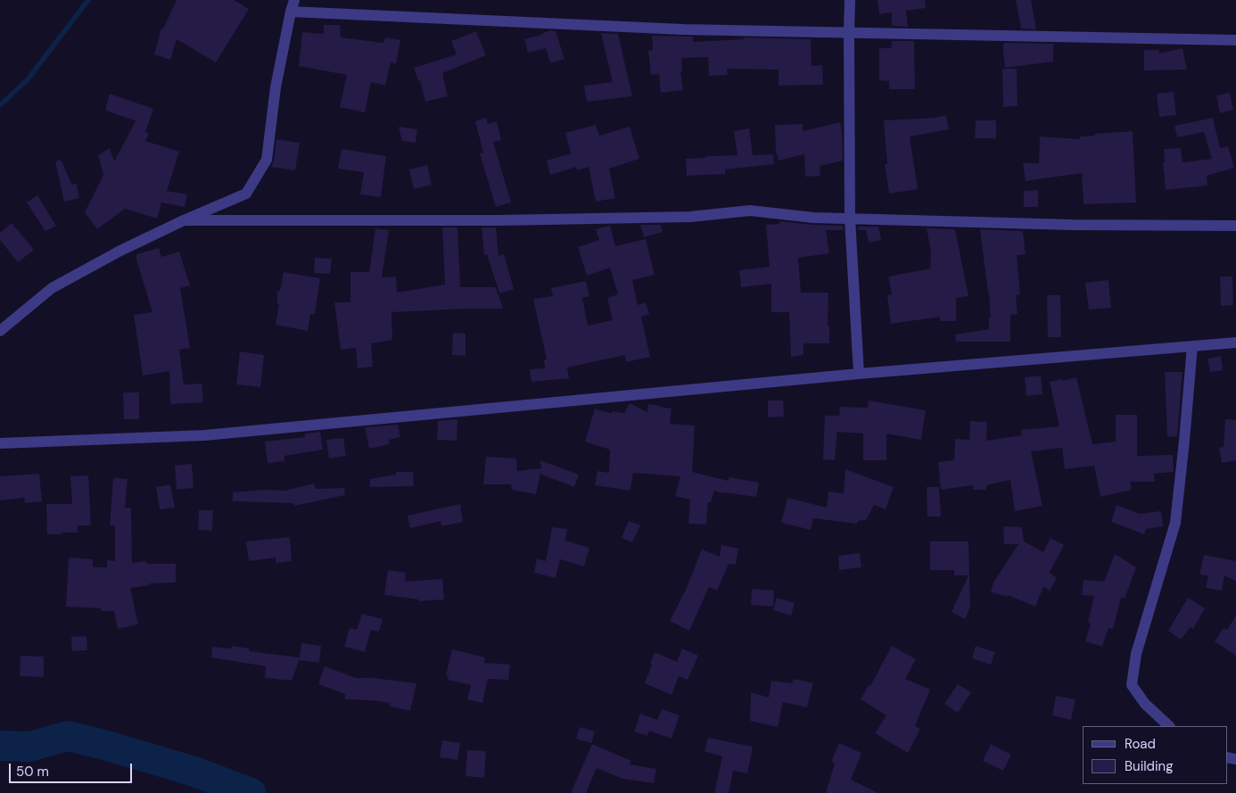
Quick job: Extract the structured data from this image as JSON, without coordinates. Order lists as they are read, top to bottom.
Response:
{
  "legend": ["Road", "Building"],
  "scale_bar": "50 m"
}
